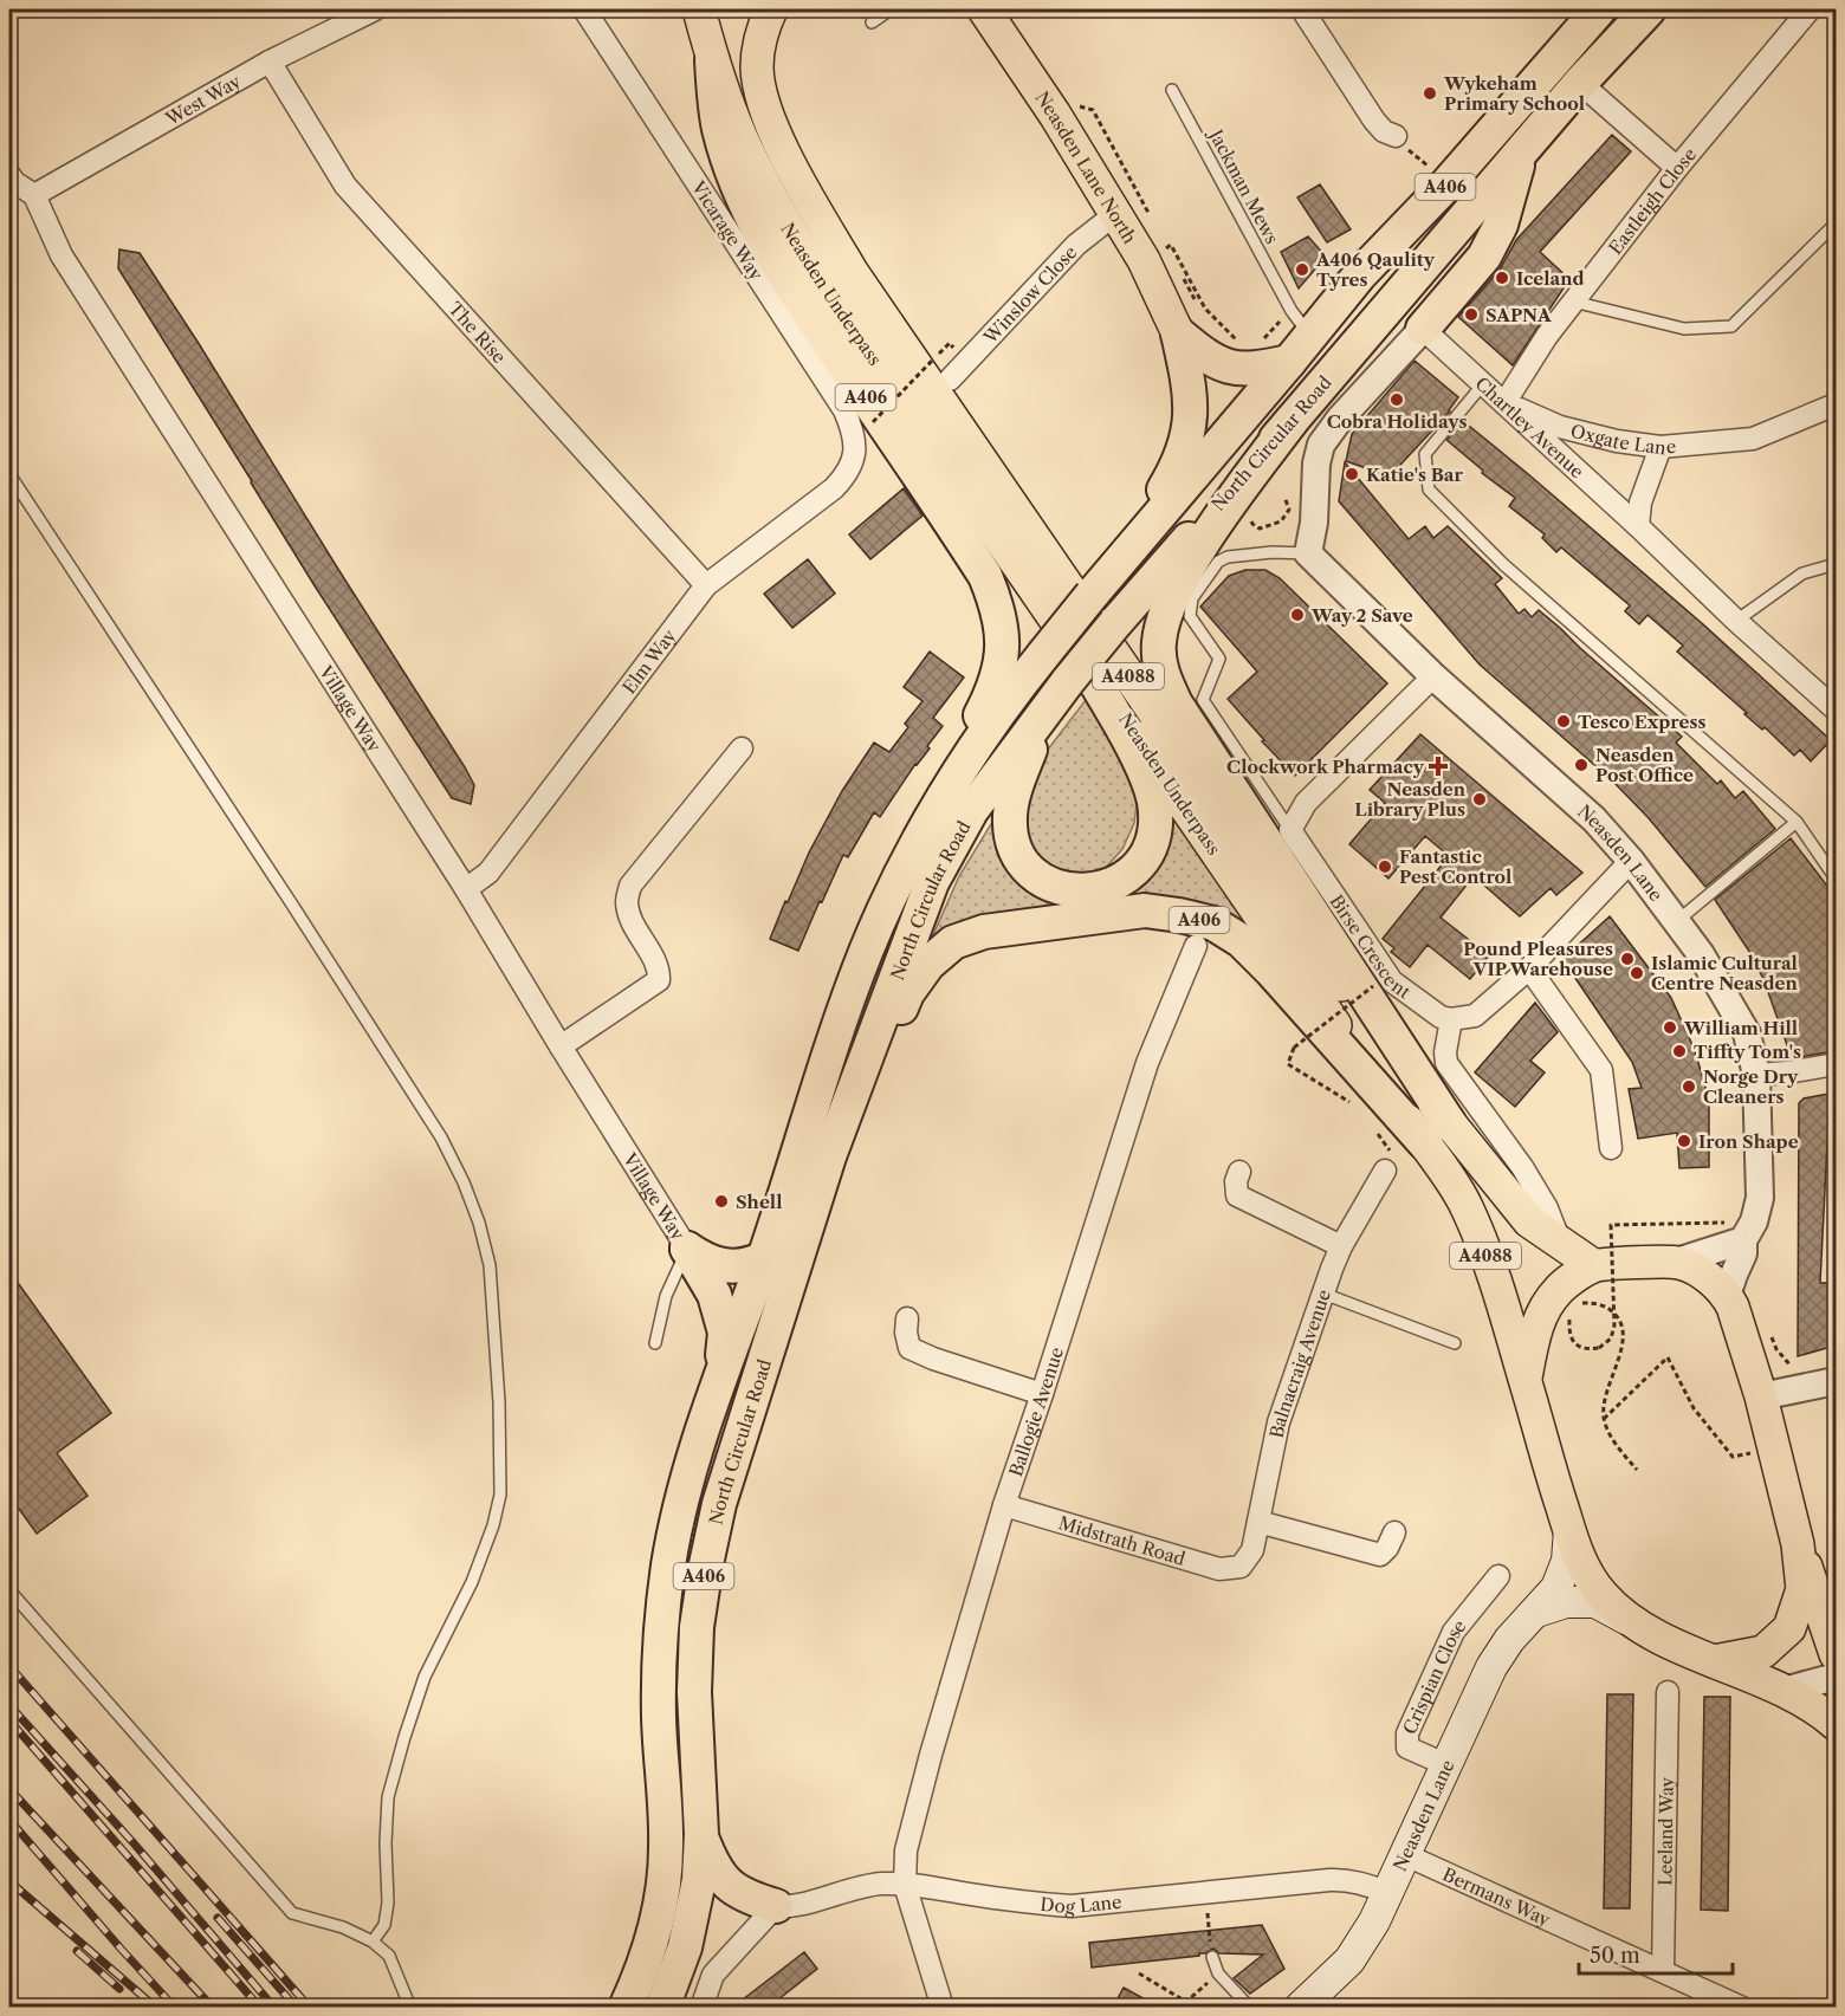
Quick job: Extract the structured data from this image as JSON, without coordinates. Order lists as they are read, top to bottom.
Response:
{
  "streets": {
    "highway": ["A406", "North Circular Road"],
    "main road": [
      "Neasden Lane North",
      "Neasden Underpass",
      "A4088",
      "Neasden Lane"
    ],
    "street": [
      "West Way",
      "Eastleigh Close",
      "Vicarage Way",
      "Winslow Close",
      "The Rise",
      "Chartley Avenue",
      "Oxgate Lane",
      "Elm Way",
      "Village Way",
      "Birse Crescent",
      "Balnacraig Avenue",
      "Ballogie Avenue",
      "Midstrath Road",
      "Crispian Close",
      "Leeland Way",
      "Bermans Way",
      "Dog Lane"
    ],
    "lane": ["Jackman Mews"]
  },
  "crossings": [
    ["West Way", "The Rise"],
    ["West Way", "Village Way"],
    ["Neasden Lane North", "Winslow Close"],
    ["Jackman Mews", "North Circular Road"],
    ["A406", "Neasden Underpass"],
    ["A406", "North Circular Road"],
    ["Eastleigh Close", "Chartley Avenue"],
    ["Eastleigh Close", "Oxgate Lane"],
    ["Vicarage Way", "Elm Way"],
    ["Neasden Underpass", "North Circular Road"],
    ["Neasden Underpass", "A4088"],
    ["The Rise", "Elm Way"],
    ["Chartley Avenue", "Oxgate Lane"],
    ["Elm Way", "Village Way"],
    ["A4088", "Neasden Lane"],
    ["Neasden Lane", "Crispian Close"],
    ["Neasden Lane", "Bermans Way"],
    ["Neasden Lane", "Dog Lane"],
    ["Balnacraig Avenue", "Midstrath Road"],
    ["Ballogie Avenue", "Midstrath Road"],
    ["Ballogie Avenue", "Dog Lane"],
    ["Leeland Way", "Bermans Way"]
  ],
  "places": {
    "other": [
      "Wykeham Primary School",
      "A406 Qaulity Tyres",
      "Iceland",
      "SAPNA",
      "Cobra Holidays",
      "Katie's Bar",
      "Way 2 Save",
      "Tesco Express",
      "Neasden Post Office",
      "Neasden Library Plus",
      "Fantastic Pest Control",
      "Pound Pleasures VIP Warehouse",
      "Islamic Cultural Centre Neasden",
      "William Hill",
      "Tiffty Tom's",
      "Norge Dry Cleaners",
      "Iron Shape",
      "Shell"
    ],
    "health": ["Clockwork Pharmacy"]
  },
  "scale_bar": "50 m"
}
